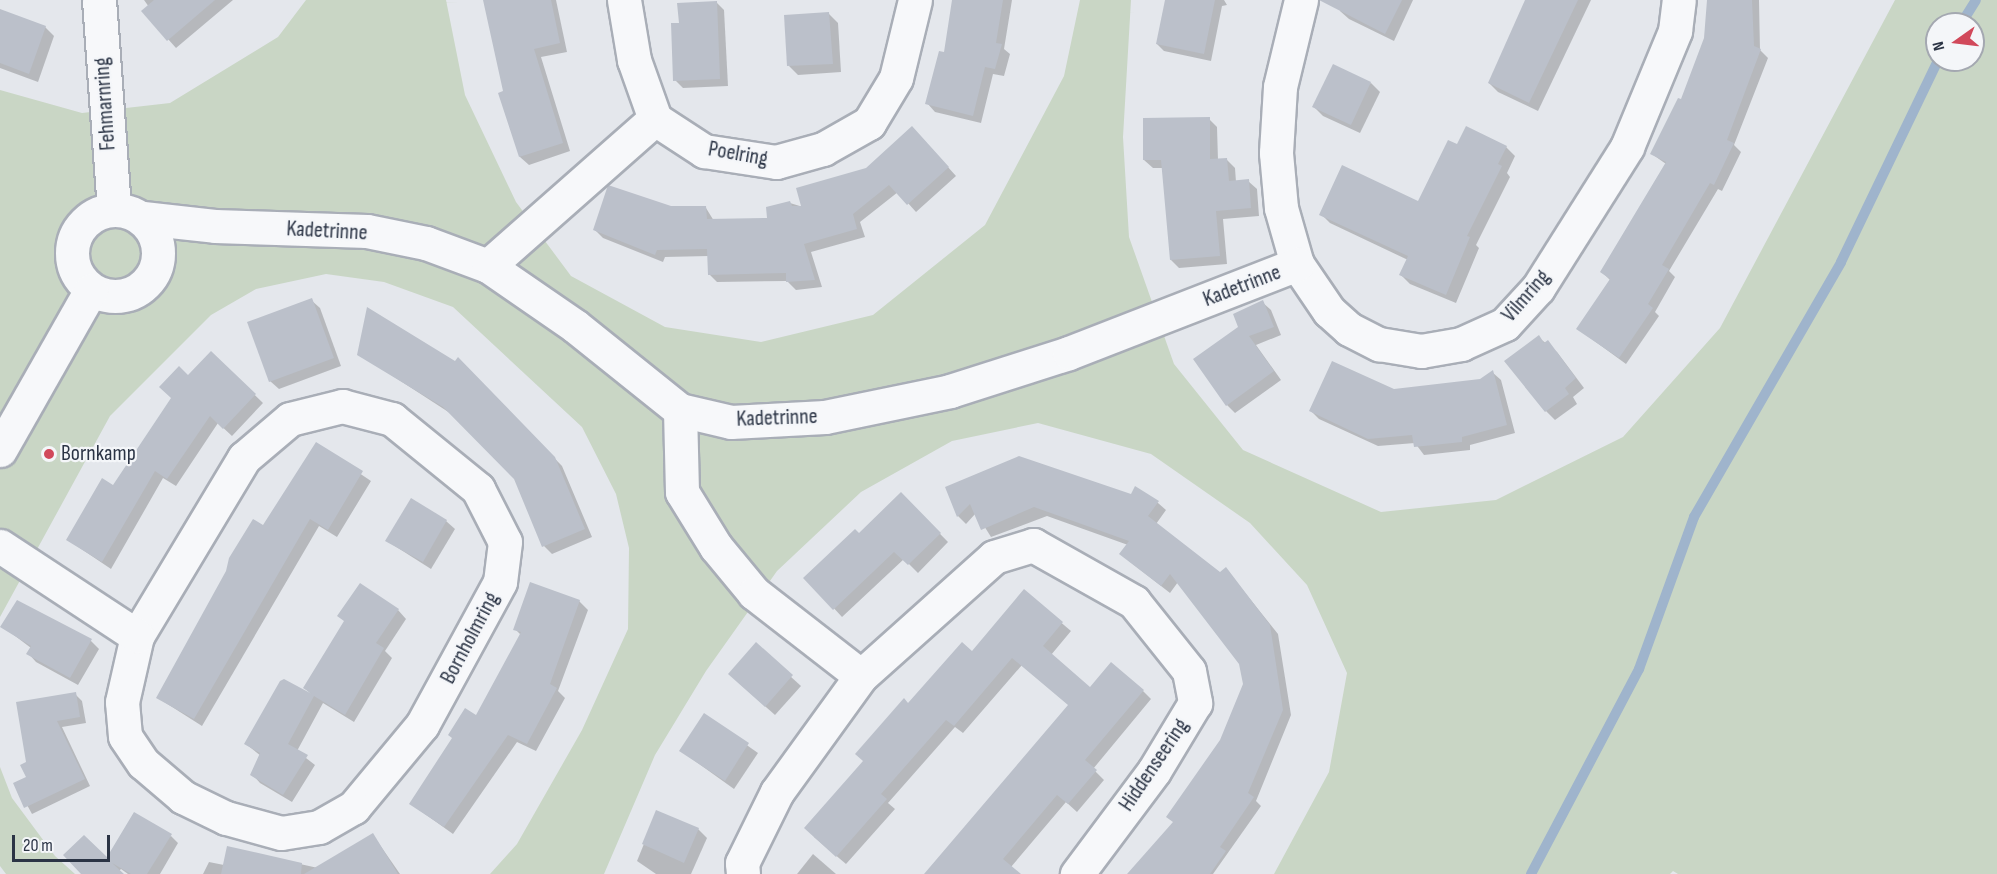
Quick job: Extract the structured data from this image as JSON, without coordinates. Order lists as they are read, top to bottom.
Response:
{
  "streets": {
    "street": [
      "Fehmarnring",
      "Poelring",
      "Kadetrinne",
      "Vilmring",
      "Bornholmring",
      "Hiddenseering"
    ]
  },
  "crossings": [
    ["Fehmarnring", "Kadetrinne"],
    ["Kadetrinne", "Vilmring"]
  ],
  "places": ["Bornkamp"],
  "scale_bar": "20 m",
  "north": "left"
}
